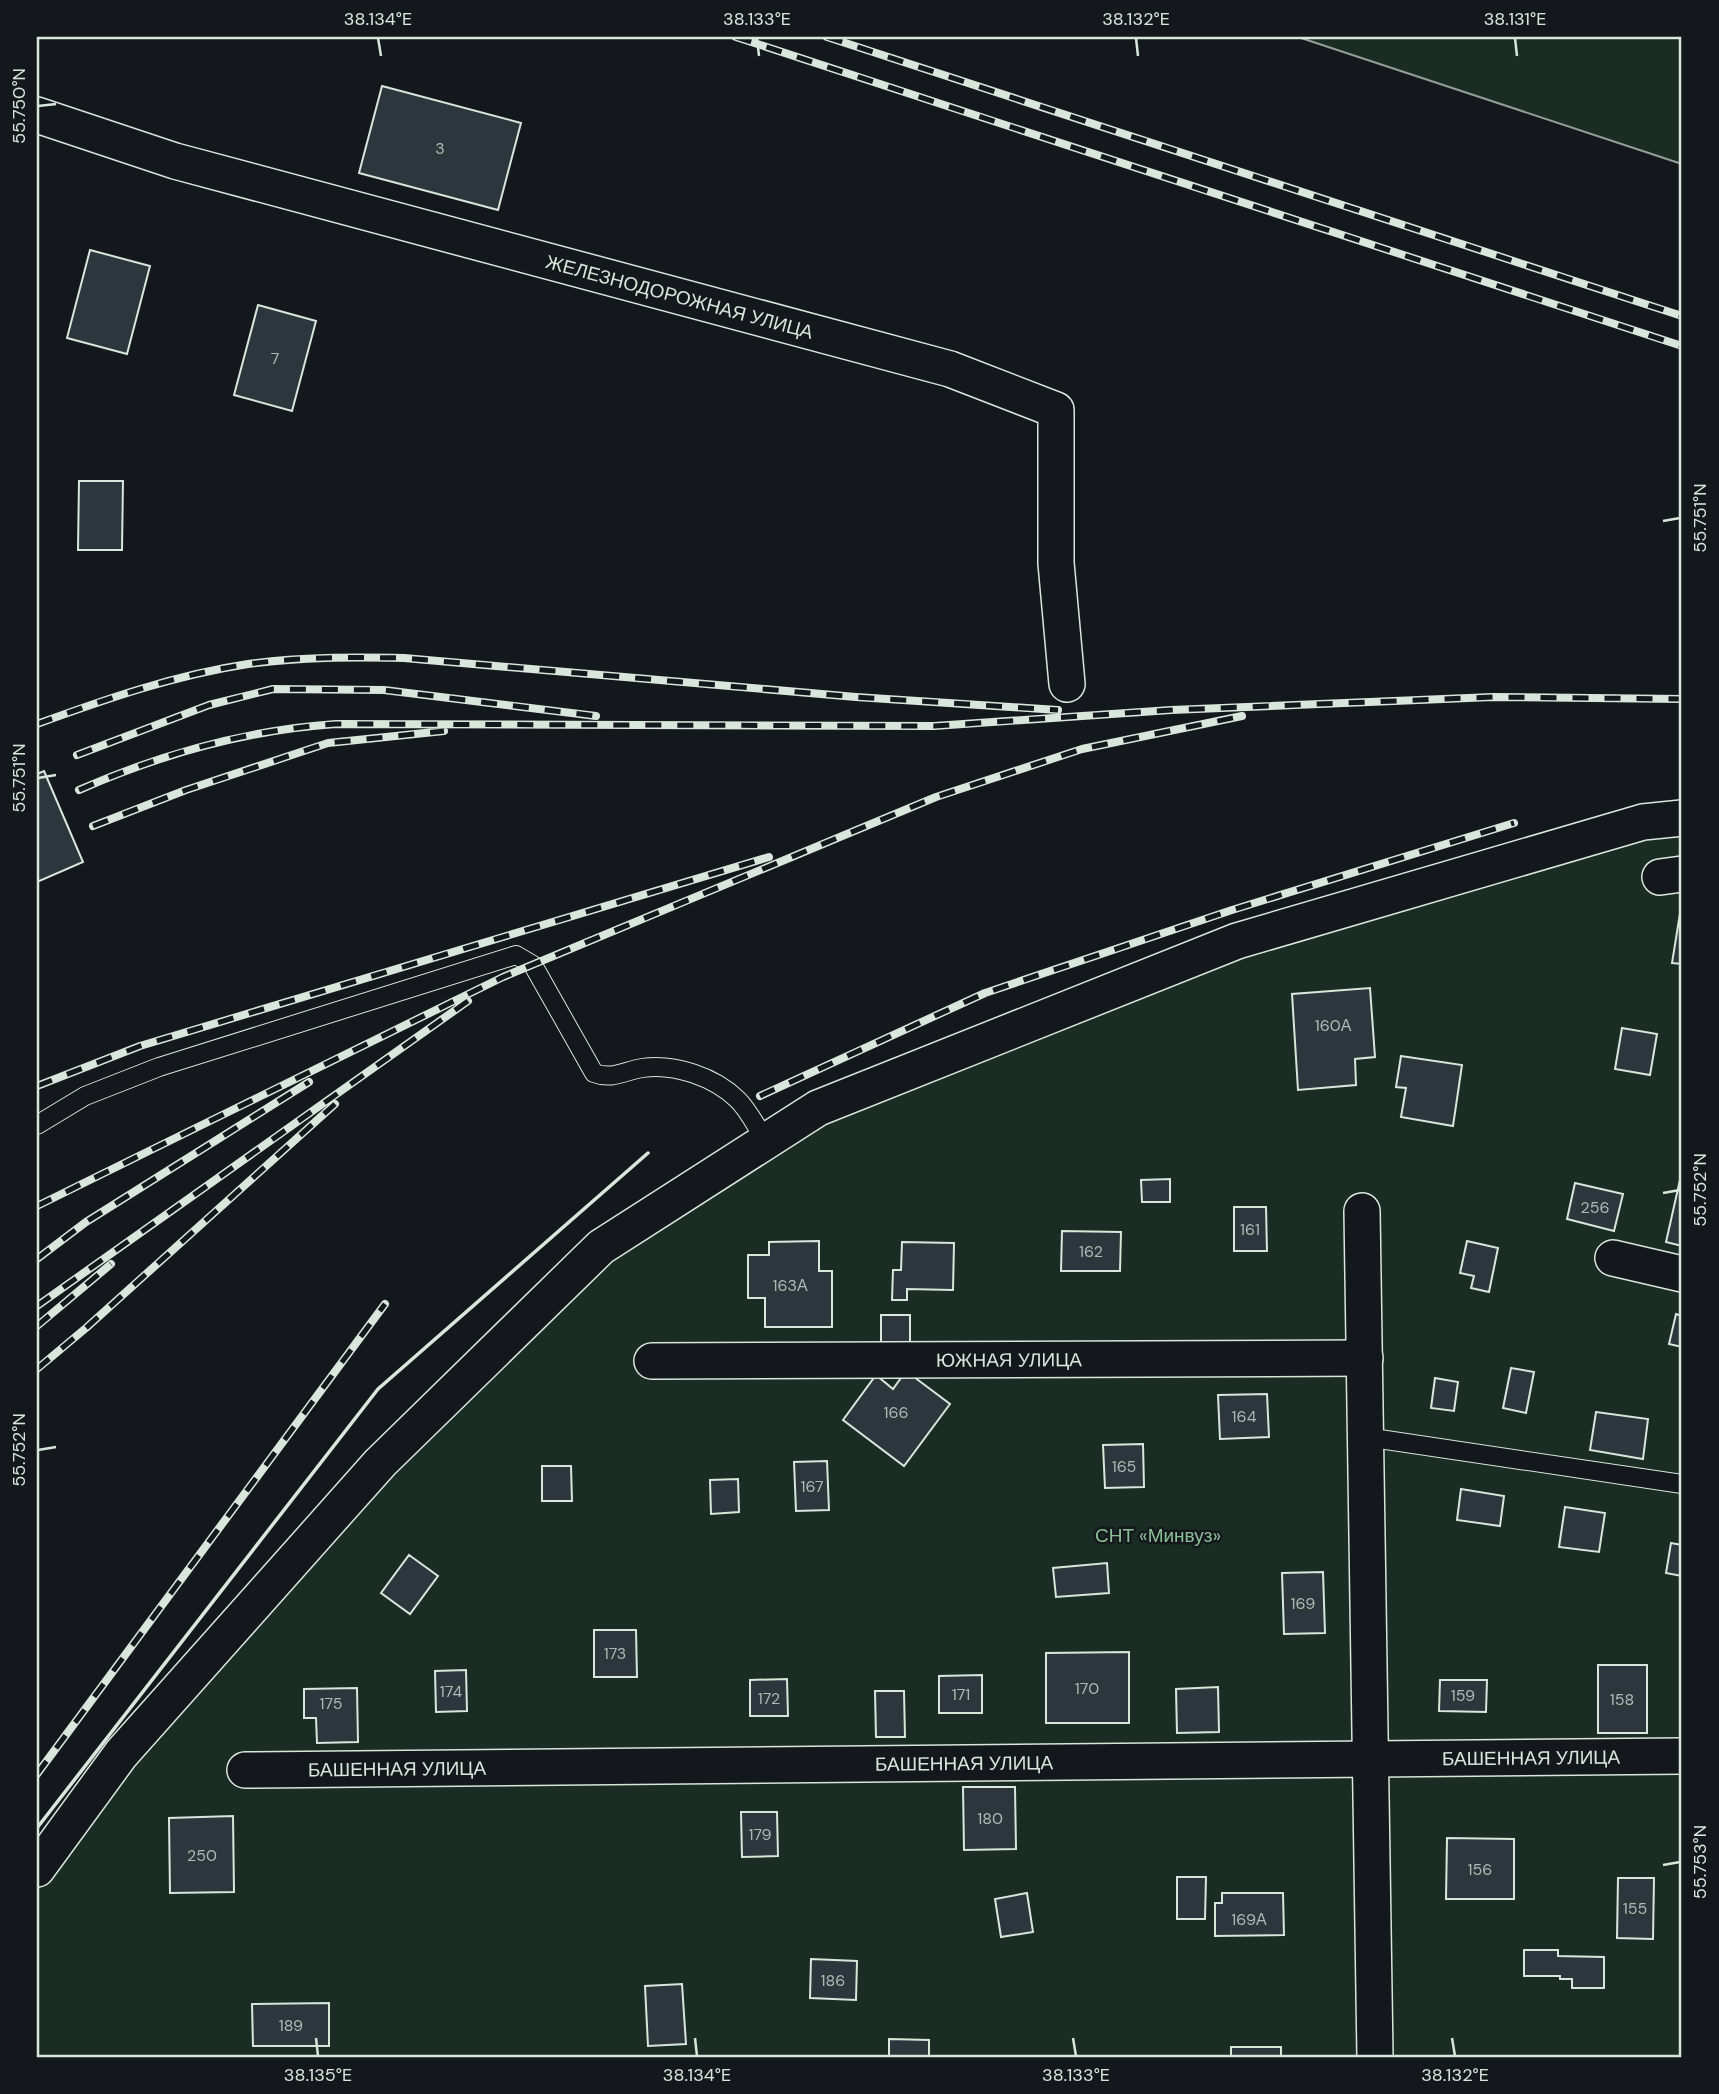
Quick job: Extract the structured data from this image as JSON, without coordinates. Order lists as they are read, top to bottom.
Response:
{
  "streets": {
    "street": ["ЖЕЛЕЗНОДОРОЖНАЯ УЛИЦА", "ЮЖНАЯ УЛИЦА", "БАШЕННАЯ УЛИЦА"]
  },
  "parks": ["СНТ «Минвуз»"],
  "house_numbers": [
    "3",
    "7",
    "160А",
    "256",
    "161",
    "162",
    "163А",
    "166",
    "164",
    "165",
    "167",
    "169",
    "173",
    "170",
    "174",
    "171",
    "159",
    "172",
    "158",
    "175",
    "180",
    "179",
    "250",
    "156",
    "155",
    "169А",
    "186",
    "189"
  ],
  "coordinates": [
    "38.134°E",
    "38.133°E",
    "38.132°E",
    "38.131°E",
    "55.750°N",
    "55.751°N",
    "55.752°N",
    "55.753°N",
    "38.135°E"
  ]
}
